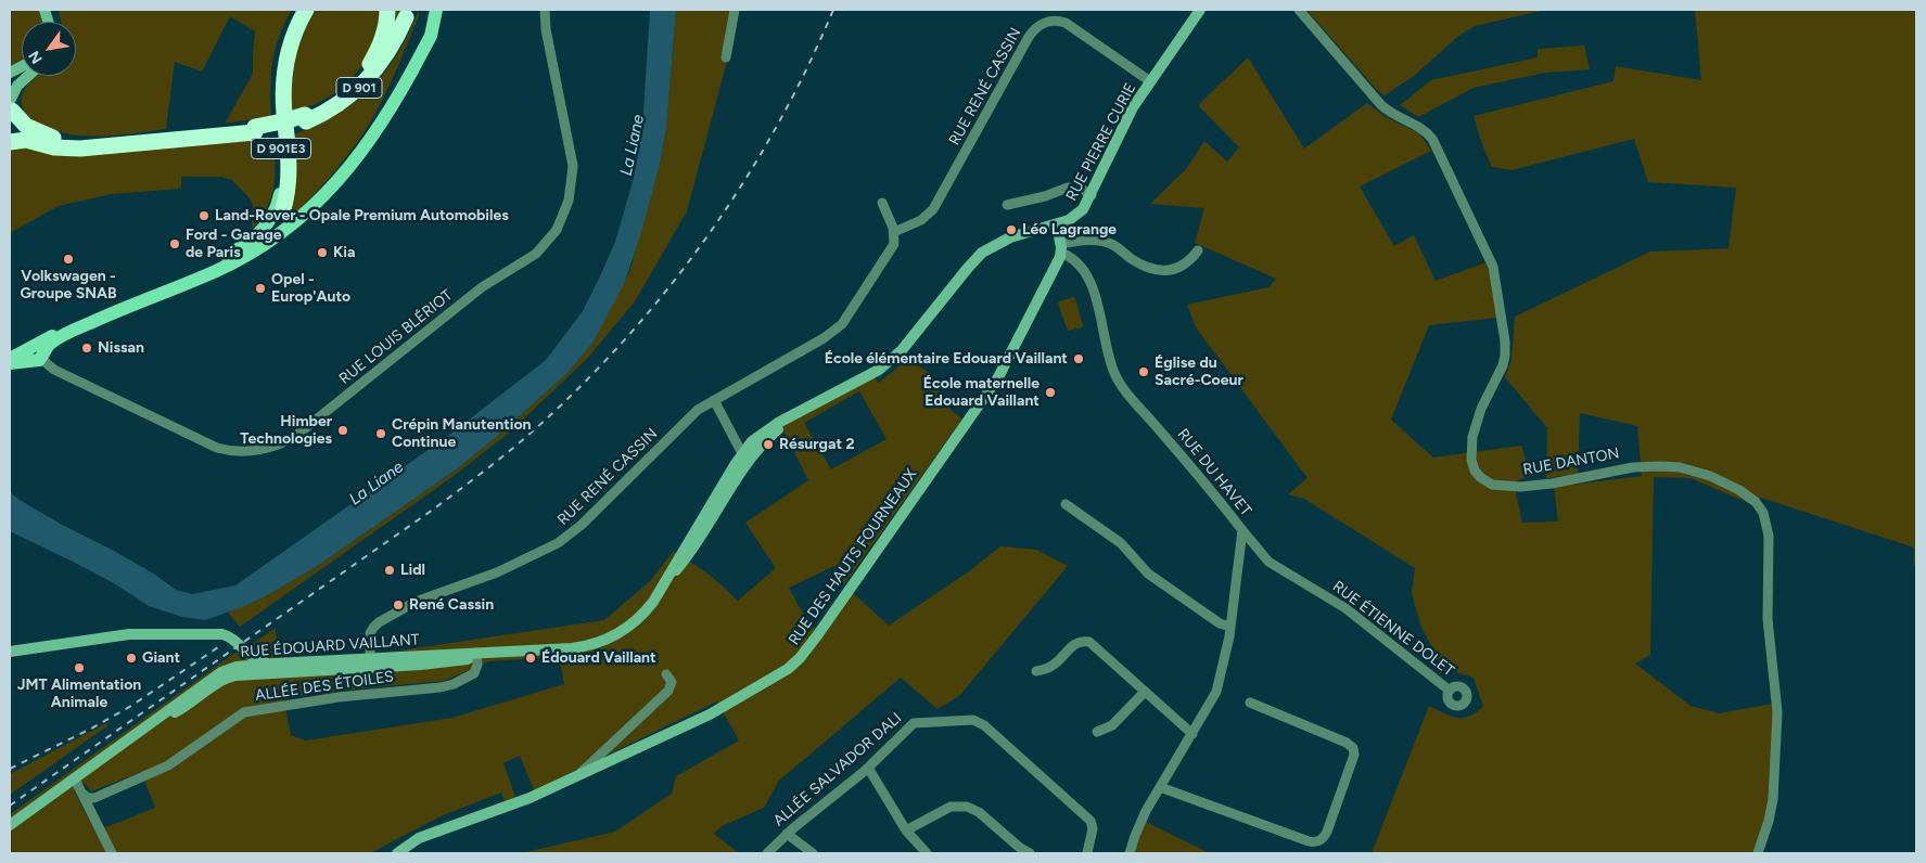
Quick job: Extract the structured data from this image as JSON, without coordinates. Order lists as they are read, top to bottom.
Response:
{
  "streets": {
    "highway": ["D 901", "D 901E3"],
    "street": [
      "RUE RENÉ CASSIN",
      "RUE PIERRE CURIE",
      "RUE LOUIS BLÉRIOT",
      "RUE DANTON",
      "RUE DU HAVET",
      "RUE DES HAUTS FOURNEAUX",
      "RUE ÉTIENNE DOLET",
      "RUE ÉDOUARD VAILLANT",
      "ALLÉE DES ÉTOILES",
      "ALLÉE SALVADOR DALI"
    ]
  },
  "crossings": [
    ["RUE RENÉ CASSIN", "RUE PIERRE CURIE"],
    ["RUE RENÉ CASSIN", "RUE ÉDOUARD VAILLANT"],
    ["RUE PIERRE CURIE", "RUE ÉDOUARD VAILLANT"],
    ["D 901E3", "RUE LOUIS BLÉRIOT"],
    ["RUE DU HAVET", "RUE DES HAUTS FOURNEAUX"],
    ["RUE DU HAVET", "RUE ÉTIENNE DOLET"],
    ["RUE ÉDOUARD VAILLANT", "ALLÉE DES ÉTOILES"]
  ],
  "water": ["La Liane"],
  "places": [
    "Land-Rover - Opale Premium Automobiles",
    "Léo Lagrange",
    "Ford - Garage de Paris",
    "Kia",
    "Volkswagen - Groupe SNAB",
    "Opel - Europ'Auto",
    "Nissan",
    "École élémentaire Edouard Vaillant",
    "Église du Sacré-Coeur",
    "École maternelle Edouard Vaillant",
    "Himber Technologies",
    "Crépin Manutention Continue",
    "Résurgat 2",
    "Lidl",
    "René Cassin",
    "Giant",
    "Édouard Vaillant",
    "JMT Alimentation Animale"
  ],
  "north": "bottom left"
}
